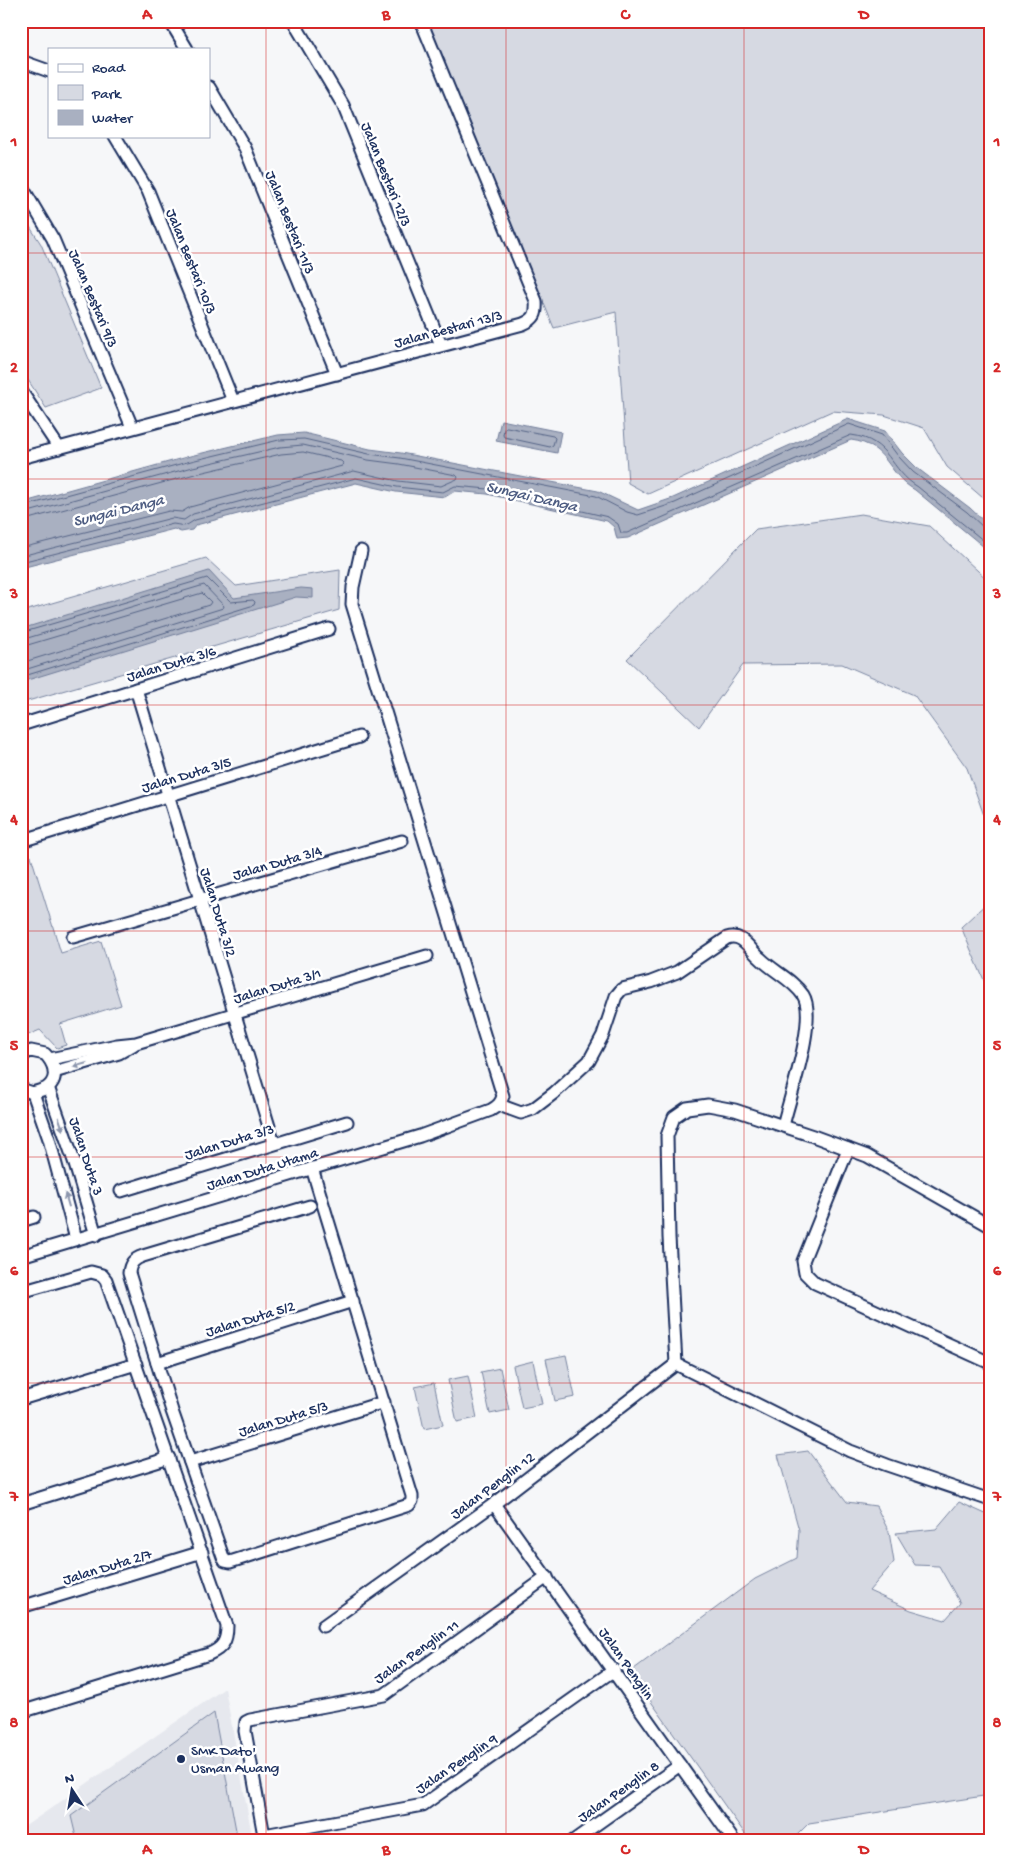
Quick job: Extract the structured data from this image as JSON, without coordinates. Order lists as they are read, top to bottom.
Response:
{
  "streets": {
    "street": [
      "Jalan Bestari 12/3",
      "Jalan Bestari 11/3",
      "Jalan Bestari 10/3",
      "Jalan Bestari 9/3",
      "Jalan Bestari 13/3",
      "Jalan Duta 3/6",
      "Jalan Duta 3/5",
      "Jalan Duta 3/4",
      "Jalan Duta 3/2",
      "Jalan Duta 3/1",
      "Jalan Duta 3/3",
      "Jalan Duta 3",
      "Jalan Duta Utama",
      "Jalan Duta 5/2",
      "Jalan Duta 5/3",
      "Jalan Penglin 12",
      "Jalan Duta 2/7",
      "Jalan Penglin 11",
      "Jalan Penglin",
      "Jalan Penglin 9",
      "Jalan Penglin 8"
    ]
  },
  "crossings": [
    ["Jalan Bestari 12/3", "Jalan Bestari 13/3"],
    ["Jalan Bestari 11/3", "Jalan Bestari 13/3"],
    ["Jalan Bestari 10/3", "Jalan Bestari 13/3"],
    ["Jalan Bestari 9/3", "Jalan Bestari 13/3"],
    ["Jalan Duta 3/6", "Jalan Duta 3/2"],
    ["Jalan Duta 3/5", "Jalan Duta 3/2"],
    ["Jalan Duta 3/4", "Jalan Duta 3/2"],
    ["Jalan Duta 3/2", "Jalan Duta 3/1"],
    ["Jalan Duta 3/2", "Jalan Duta 3/3"],
    ["Jalan Duta 3", "Jalan Duta Utama"],
    ["Jalan Penglin 12", "Jalan Penglin"],
    ["Jalan Penglin 11", "Jalan Penglin"],
    ["Jalan Penglin 11", "Jalan Penglin 9"],
    ["Jalan Penglin", "Jalan Penglin 9"],
    ["Jalan Penglin", "Jalan Penglin 8"]
  ],
  "water": ["Sungai Danga"],
  "places": ["SMK Dato' Usman Awang"],
  "legend": ["Road", "Park", "Water"],
  "north": "top",
  "grid": {
    "columns": [
      "A",
      "B",
      "C",
      "D"
    ],
    "rows": [
      "1",
      "2",
      "3",
      "4",
      "5",
      "6",
      "7",
      "8"
    ]
  }
}
